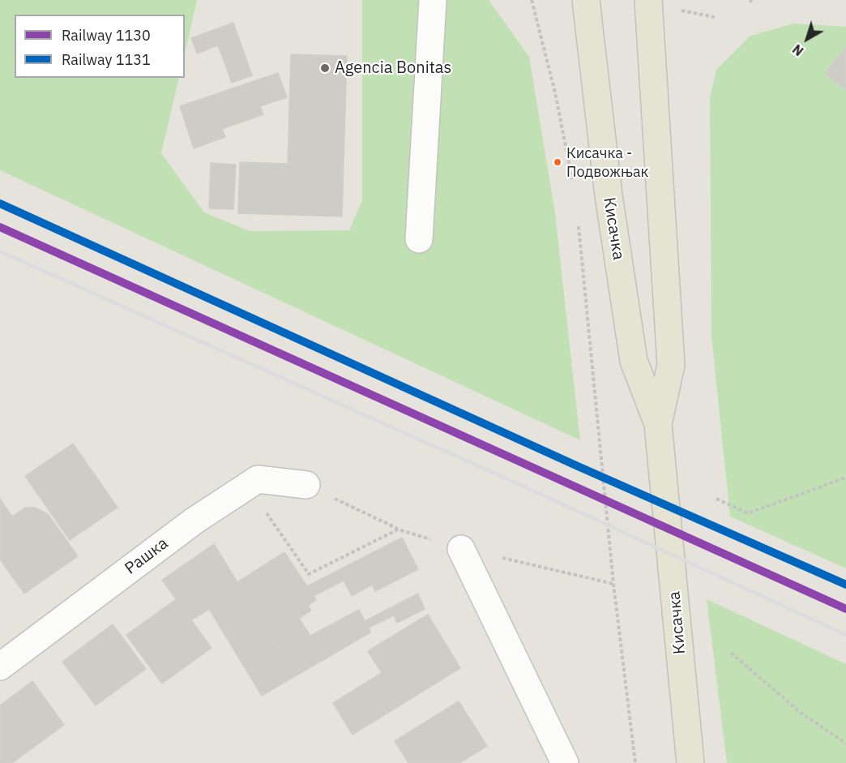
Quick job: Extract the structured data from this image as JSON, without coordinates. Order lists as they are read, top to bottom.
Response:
{
  "streets": {
    "main road": ["Кисачка"],
    "street": ["Рашка"]
  },
  "places": ["Agencia Bonitas", "Кисачка - Подвожњак"],
  "lines": ["rail line 1131", "rail line 1130"],
  "legend": ["Railway 1130", "Railway 1131"],
  "north": "bottom left"
}
